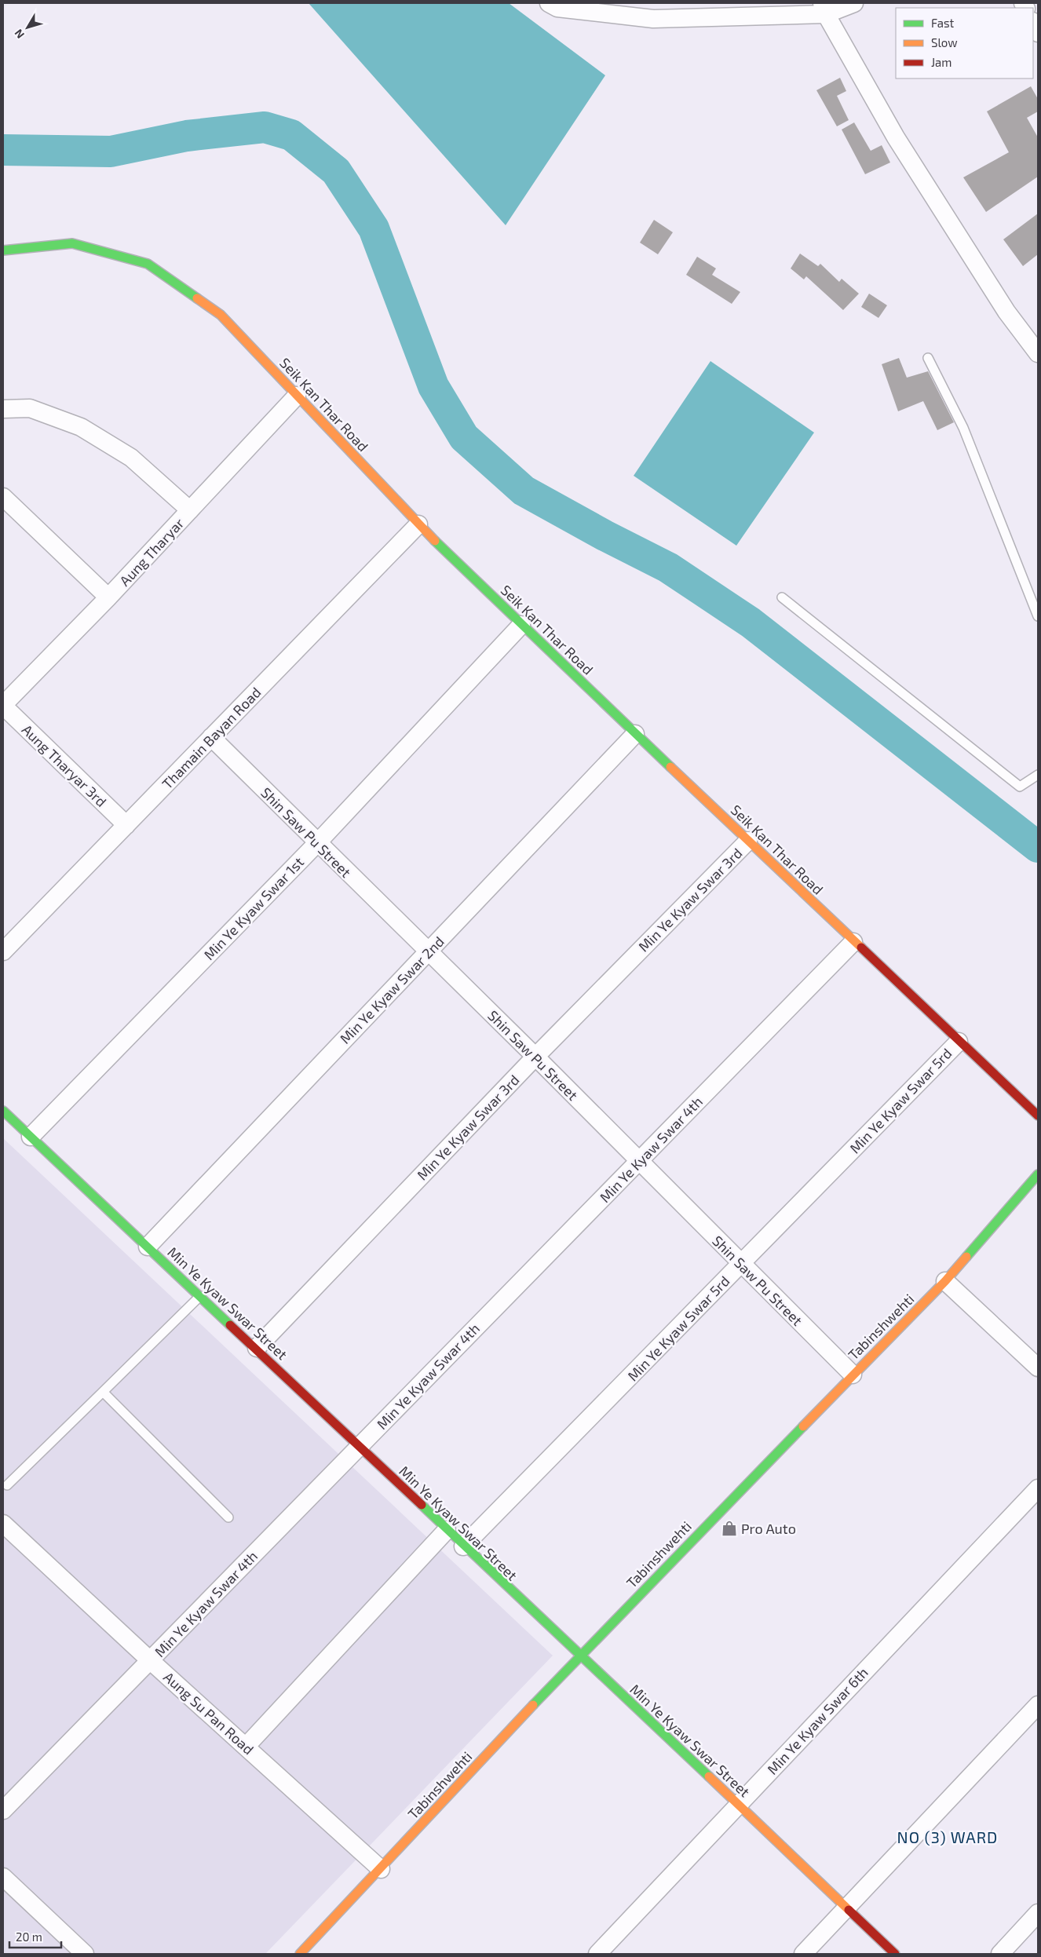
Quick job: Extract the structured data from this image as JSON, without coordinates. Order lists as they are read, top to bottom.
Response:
{
  "streets": {
    "street": [
      "Seik Kan Thar Road",
      "Aung Tharyar",
      "Thamain Bayan Road",
      "Aung Tharyar 3rd",
      "Shin Saw Pu Street",
      "Min Ye Kyaw Swar 3rd",
      "Min Ye Kyaw Swar 1st",
      "Min Ye Kyaw Swar 2nd",
      "Min Ye Kyaw Swar 5rd",
      "Min Ye Kyaw Swar 4th",
      "Min Ye Kyaw Swar Street",
      "Tabinshwehti",
      "Aung Su Pan Road",
      "Min Ye Kyaw Swar 6th"
    ]
  },
  "crossings": [
    ["Seik Kan Thar Road", "Aung Tharyar"],
    ["Seik Kan Thar Road", "Thamain Bayan Road"],
    ["Seik Kan Thar Road", "Min Ye Kyaw Swar 3rd"],
    ["Seik Kan Thar Road", "Min Ye Kyaw Swar 1st"],
    ["Seik Kan Thar Road", "Min Ye Kyaw Swar 2nd"],
    ["Seik Kan Thar Road", "Min Ye Kyaw Swar 5rd"],
    ["Seik Kan Thar Road", "Min Ye Kyaw Swar 4th"],
    ["Aung Tharyar", "Aung Tharyar 3rd"],
    ["Thamain Bayan Road", "Aung Tharyar 3rd"],
    ["Thamain Bayan Road", "Shin Saw Pu Street"],
    ["Shin Saw Pu Street", "Min Ye Kyaw Swar 3rd"],
    ["Shin Saw Pu Street", "Min Ye Kyaw Swar 1st"],
    ["Shin Saw Pu Street", "Min Ye Kyaw Swar 2nd"],
    ["Shin Saw Pu Street", "Min Ye Kyaw Swar 5rd"],
    ["Shin Saw Pu Street", "Min Ye Kyaw Swar 4th"],
    ["Shin Saw Pu Street", "Tabinshwehti"],
    ["Min Ye Kyaw Swar 3rd", "Min Ye Kyaw Swar Street"],
    ["Min Ye Kyaw Swar 1st", "Min Ye Kyaw Swar Street"],
    ["Min Ye Kyaw Swar 2nd", "Min Ye Kyaw Swar Street"],
    ["Min Ye Kyaw Swar 5rd", "Min Ye Kyaw Swar Street"],
    ["Min Ye Kyaw Swar 4th", "Min Ye Kyaw Swar Street"],
    ["Min Ye Kyaw Swar 4th", "Aung Su Pan Road"],
    ["Min Ye Kyaw Swar Street", "Tabinshwehti"],
    ["Min Ye Kyaw Swar Street", "Min Ye Kyaw Swar 6th"],
    ["Tabinshwehti", "Aung Su Pan Road"]
  ],
  "districts": ["NO (3) WARD"],
  "places": {
    "shop": ["Pro Auto"]
  },
  "legend": ["Fast", "Slow", "Jam"],
  "scale_bar": "20 m",
  "north": "bottom left"
}
